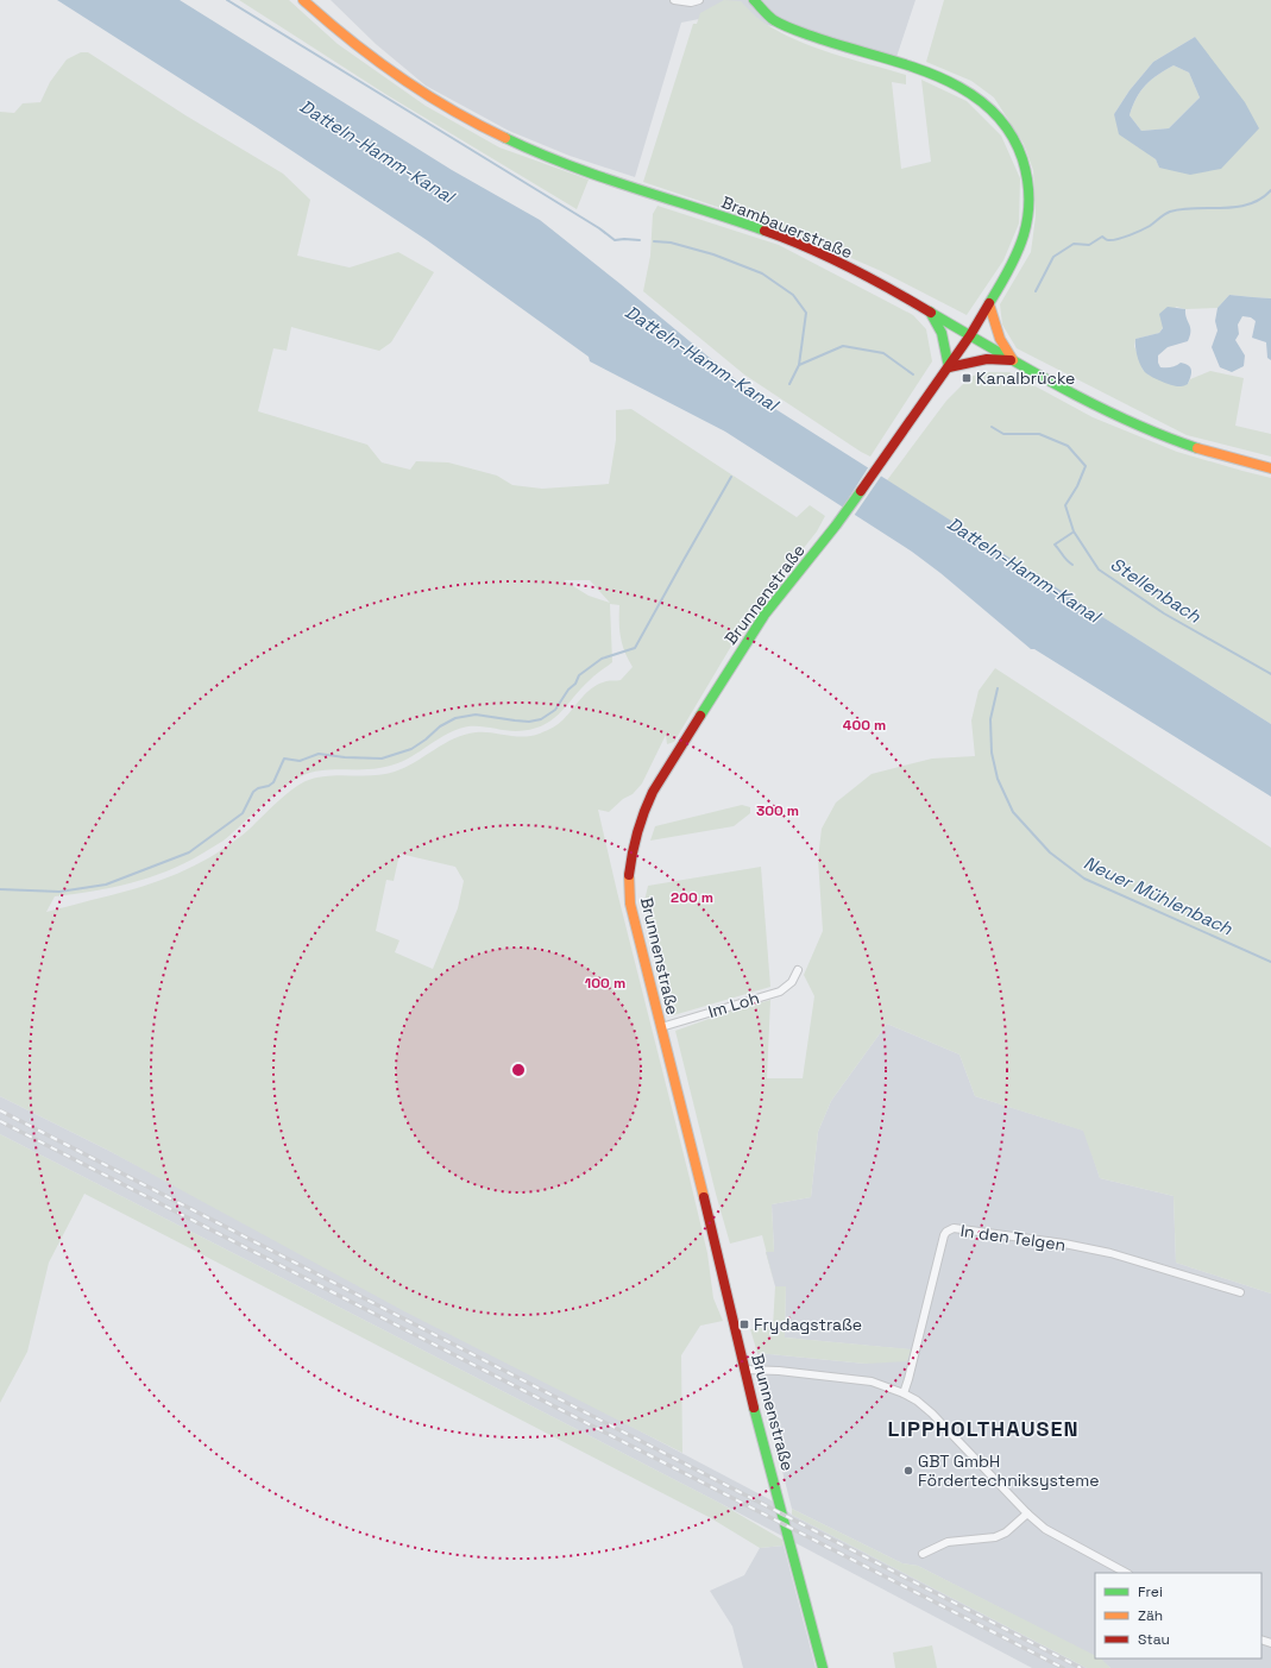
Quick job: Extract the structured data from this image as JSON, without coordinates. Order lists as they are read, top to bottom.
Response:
{
  "streets": {
    "street": [
      "Brambauerstraße",
      "Brunnenstraße",
      "Im Loh",
      "In den Telgen"
    ]
  },
  "crossings": [
    ["Brambauerstraße", "Brunnenstraße"],
    ["Brunnenstraße", "Im Loh"]
  ],
  "districts": ["LIPPHOLTHAUSEN"],
  "water": ["Datteln-Hamm-Kanal", "Stellenbach", "Neuer Mühlenbach"],
  "places": {
    "transit": ["Kanalbrücke", "Frydagstraße"],
    "other": ["GBT GmbH Fördertechniksysteme"]
  },
  "legend": ["Frei", "Zäh", "Stau"],
  "rings": [
    "400 m",
    "300 m",
    "200 m",
    "100 m"
  ]
}
